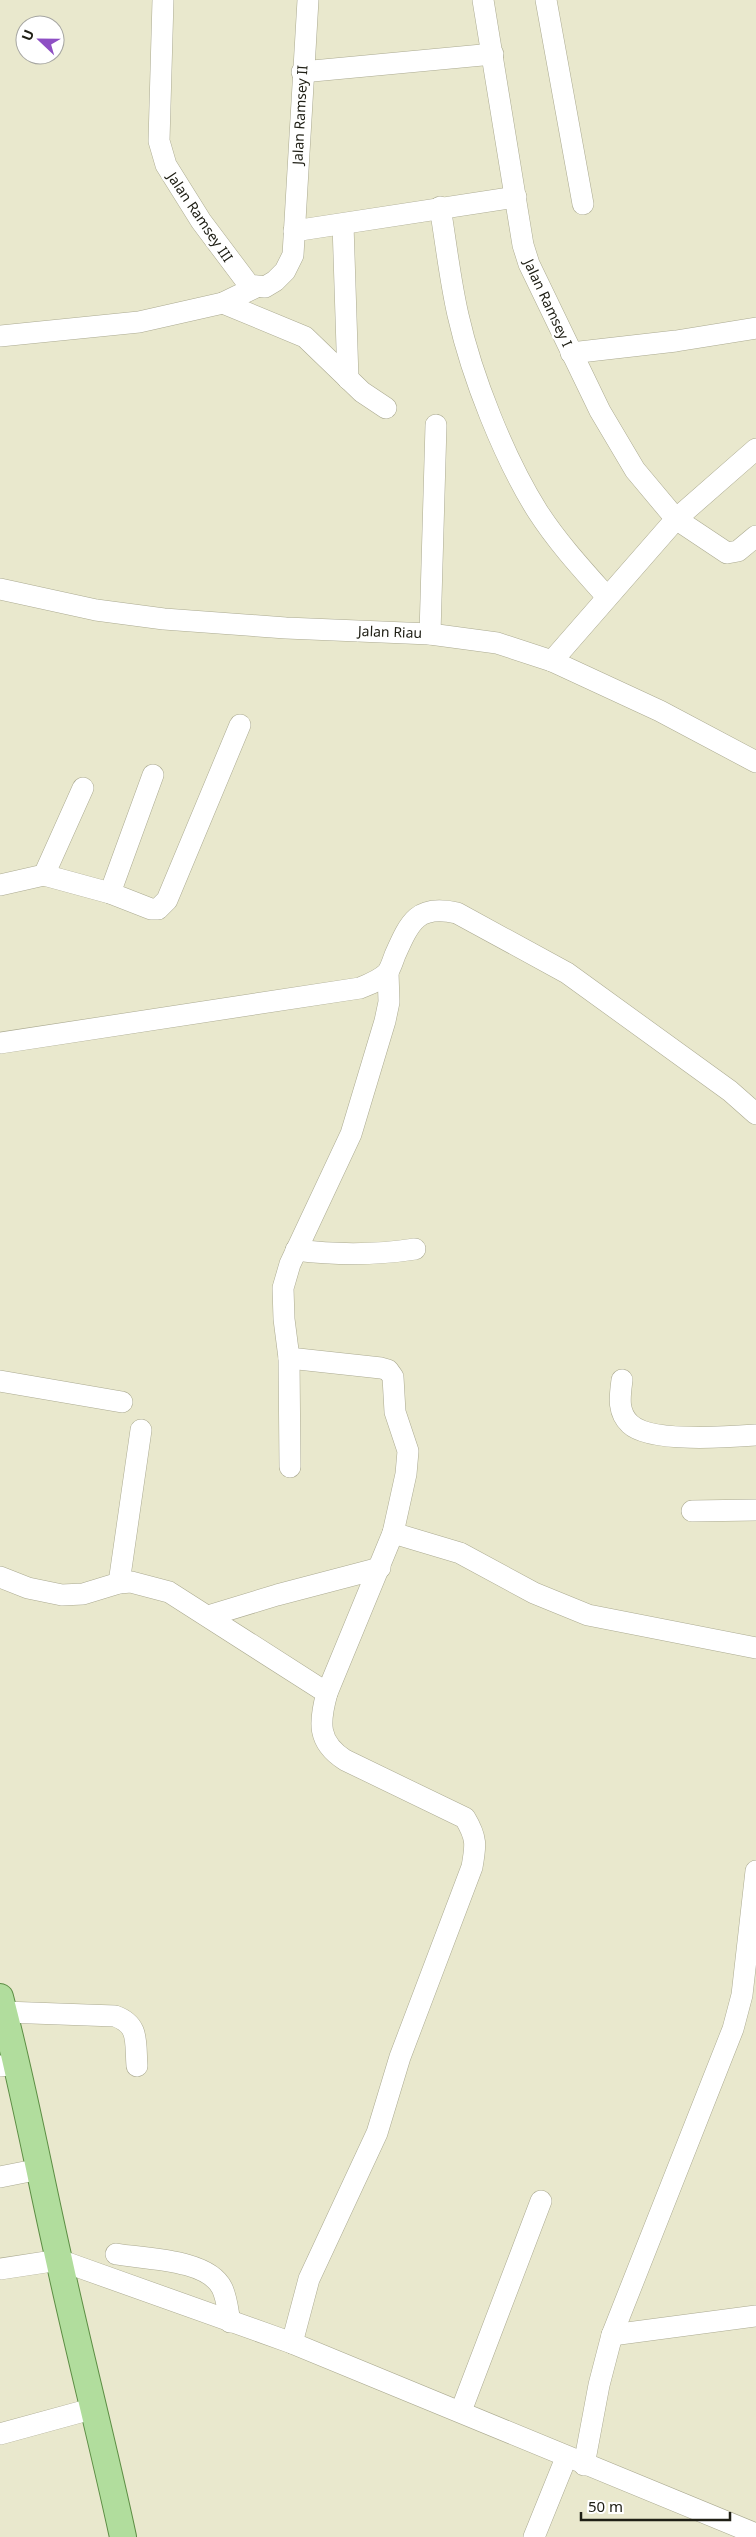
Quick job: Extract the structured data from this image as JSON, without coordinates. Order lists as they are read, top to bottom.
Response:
{
  "streets": {
    "street": [
      "Jalan Ramsey II",
      "Jalan Ramsey III",
      "Jalan Ramsey I",
      "Jalan Riau"
    ]
  },
  "scale_bar": "50 m",
  "north": "left"
}
